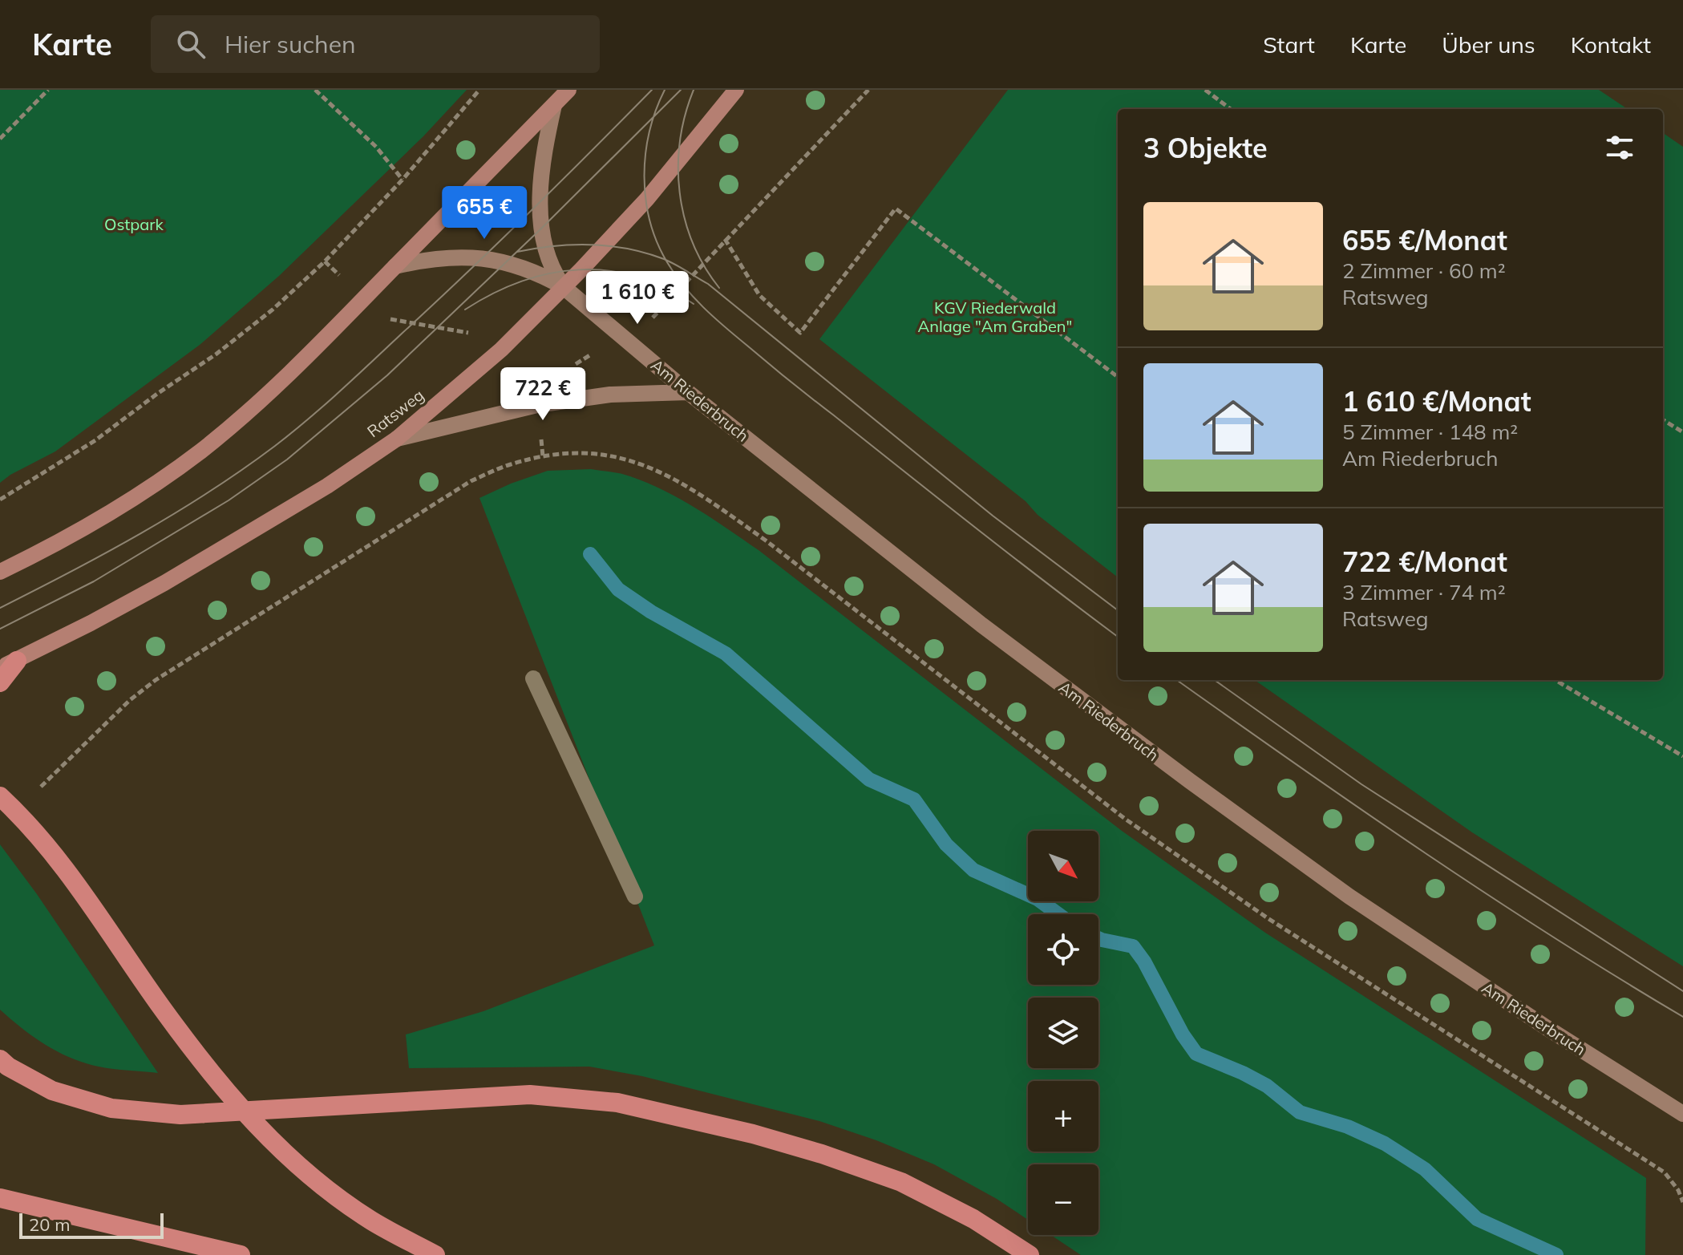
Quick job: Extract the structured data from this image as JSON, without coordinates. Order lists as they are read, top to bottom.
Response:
{
  "streets": {
    "main road": ["Am Riederbruch", "Ratsweg"]
  },
  "crossings": [
    ["Am Riederbruch", "Ratsweg"]
  ],
  "parks": ["Ostpark", "KGV Riederwald Anlage \"Am Graben\""],
  "scale_bar": "20 m",
  "north": "bottom right",
  "page": {
    "header": "Karte",
    "search": "Hier suchen",
    "nav": [
      "Start",
      "Karte",
      "Über uns",
      "Kontakt"
    ],
    "heading": "3 Objekte",
    "price": ["655 €", "1 610 €", "722 €"],
    "list": [
      {
        "name": "655 €/Monat",
        "note": "2 Zimmer · 60 m² · Ratsweg"
      },
      {
        "name": "1 610 €/Monat",
        "note": "5 Zimmer · 148 m² · Am Riederbruch"
      },
      {
        "name": "722 €/Monat",
        "note": "3 Zimmer · 74 m² · Ratsweg"
      }
    ],
    "map_buttons": ["+", "−"],
    "scale": "20 m"
  }
}
